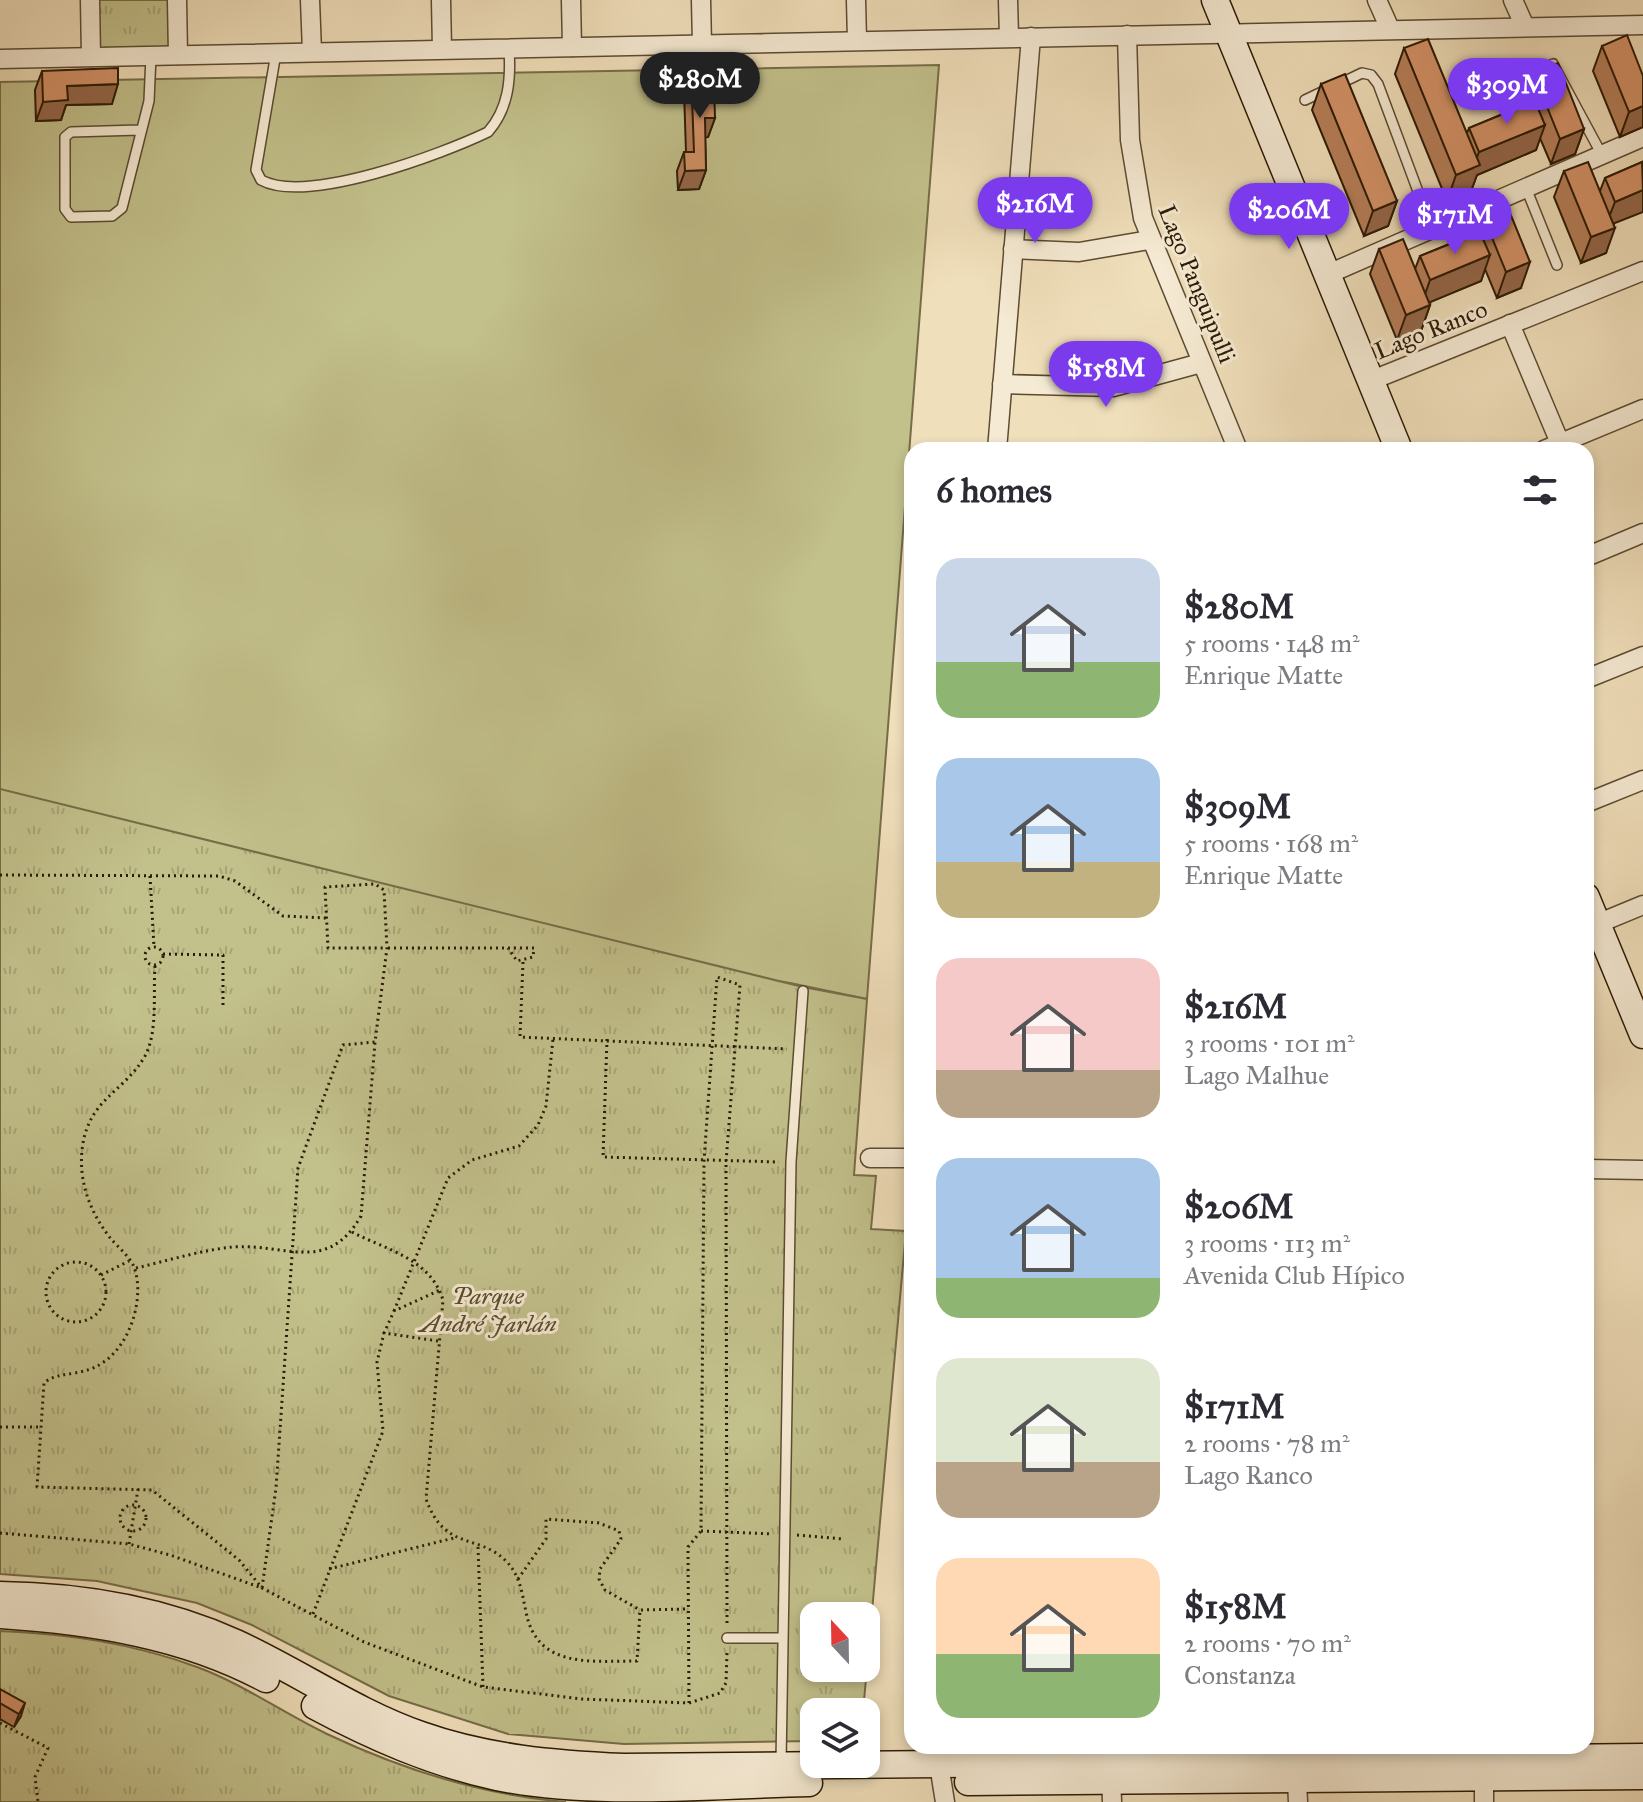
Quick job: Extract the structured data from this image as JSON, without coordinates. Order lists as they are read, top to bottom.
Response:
{
  "streets": {
    "street": ["Lago Panguipulli", "Lago Ranco"]
  },
  "parks": ["Parque André Jarlán"],
  "north": "top",
  "page": {
    "price": [
      "$280M",
      "$309M",
      "$216M",
      "$206M",
      "$171M",
      "$158M"
    ],
    "heading": "6 homes",
    "list": [
      {
        "name": "$280M",
        "note": "5 rooms · 148 m² · Enrique Matte"
      },
      {
        "name": "$309M",
        "note": "5 rooms · 168 m² · Enrique Matte"
      },
      {
        "name": "$216M",
        "note": "3 rooms · 101 m² · Lago Malhue"
      },
      {
        "name": "$206M",
        "note": "3 rooms · 113 m² · Avenida Club Hípico"
      },
      {
        "name": "$171M",
        "note": "2 rooms · 78 m² · Lago Ranco"
      },
      {
        "name": "$158M",
        "note": "2 rooms · 70 m² · Constanza"
      }
    ]
  }
}
